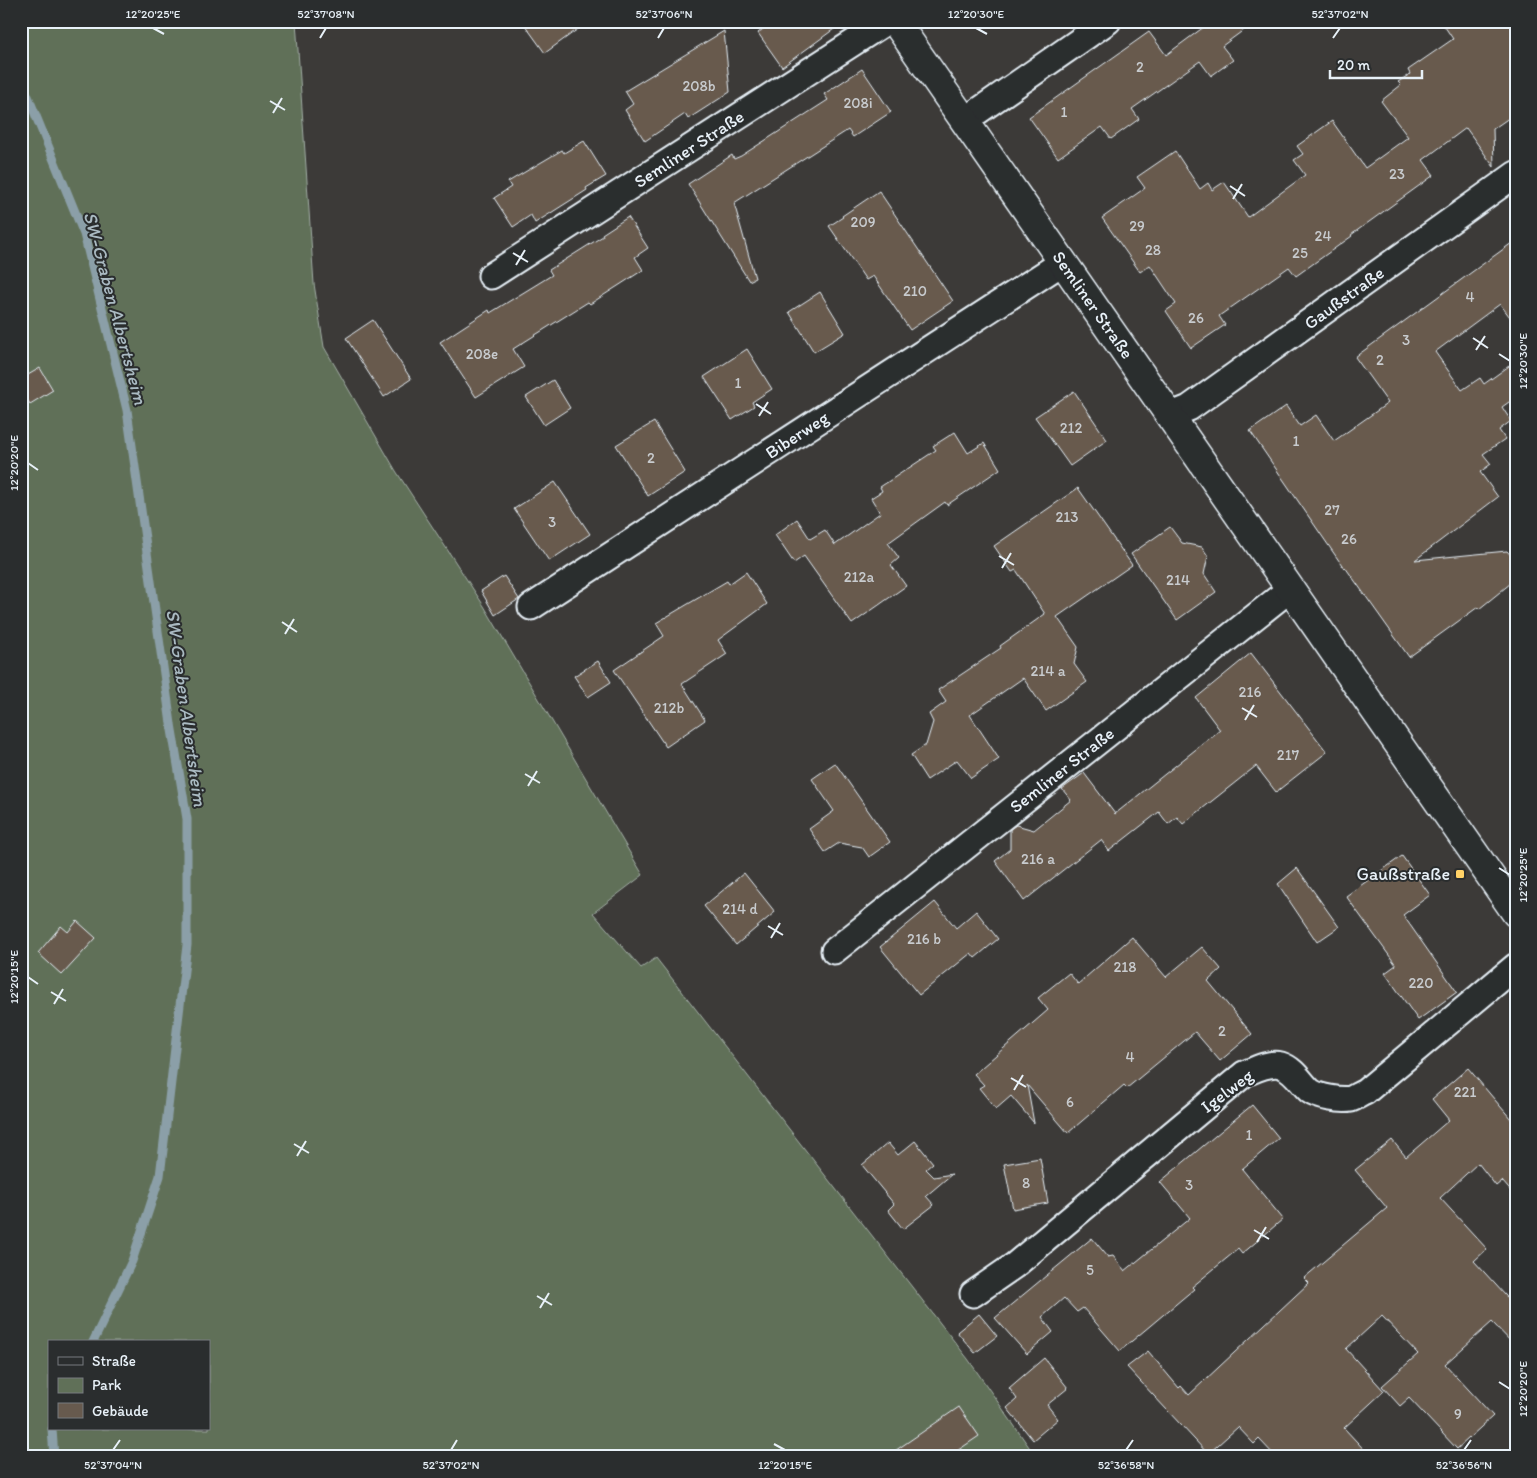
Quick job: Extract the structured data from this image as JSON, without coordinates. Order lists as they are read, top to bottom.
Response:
{
  "streets": {
    "street": [
      "Semliner Straße",
      "Gaußstraße",
      "Biberweg",
      "Igelweg"
    ]
  },
  "crossings": [
    ["Semliner Straße", "Gaußstraße"],
    ["Semliner Straße", "Biberweg"]
  ],
  "water": ["SW-Graben Albertsheim"],
  "places": {
    "transit": ["Gaußstraße"]
  },
  "house_numbers": [
    "2",
    "208b",
    "208i",
    "1",
    "23",
    "209",
    "29",
    "24",
    "28",
    "25",
    "210",
    "4",
    "26",
    "3",
    "208e",
    "2",
    "1",
    "212",
    "1",
    "2",
    "27",
    "213",
    "3",
    "26",
    "212a",
    "214",
    "214 a",
    "216",
    "212b",
    "217",
    "216 a",
    "214 d",
    "216 b",
    "218",
    "220",
    "2",
    "4",
    "221",
    "6",
    "1",
    "8",
    "3",
    "5",
    "9"
  ],
  "legend": ["Straße", "Park", "Gebäude"],
  "scale_bar": "20 m",
  "coordinates": [
    "12°20'25\"E",
    "52°37'08\"N",
    "52°37'06\"N",
    "12°20'30\"E",
    "52°37'02\"N",
    "12°20'20\"E",
    "12°20'15\"E",
    "52°37'04\"N",
    "52°36'58\"N",
    "52°36'56\"N"
  ]
}
